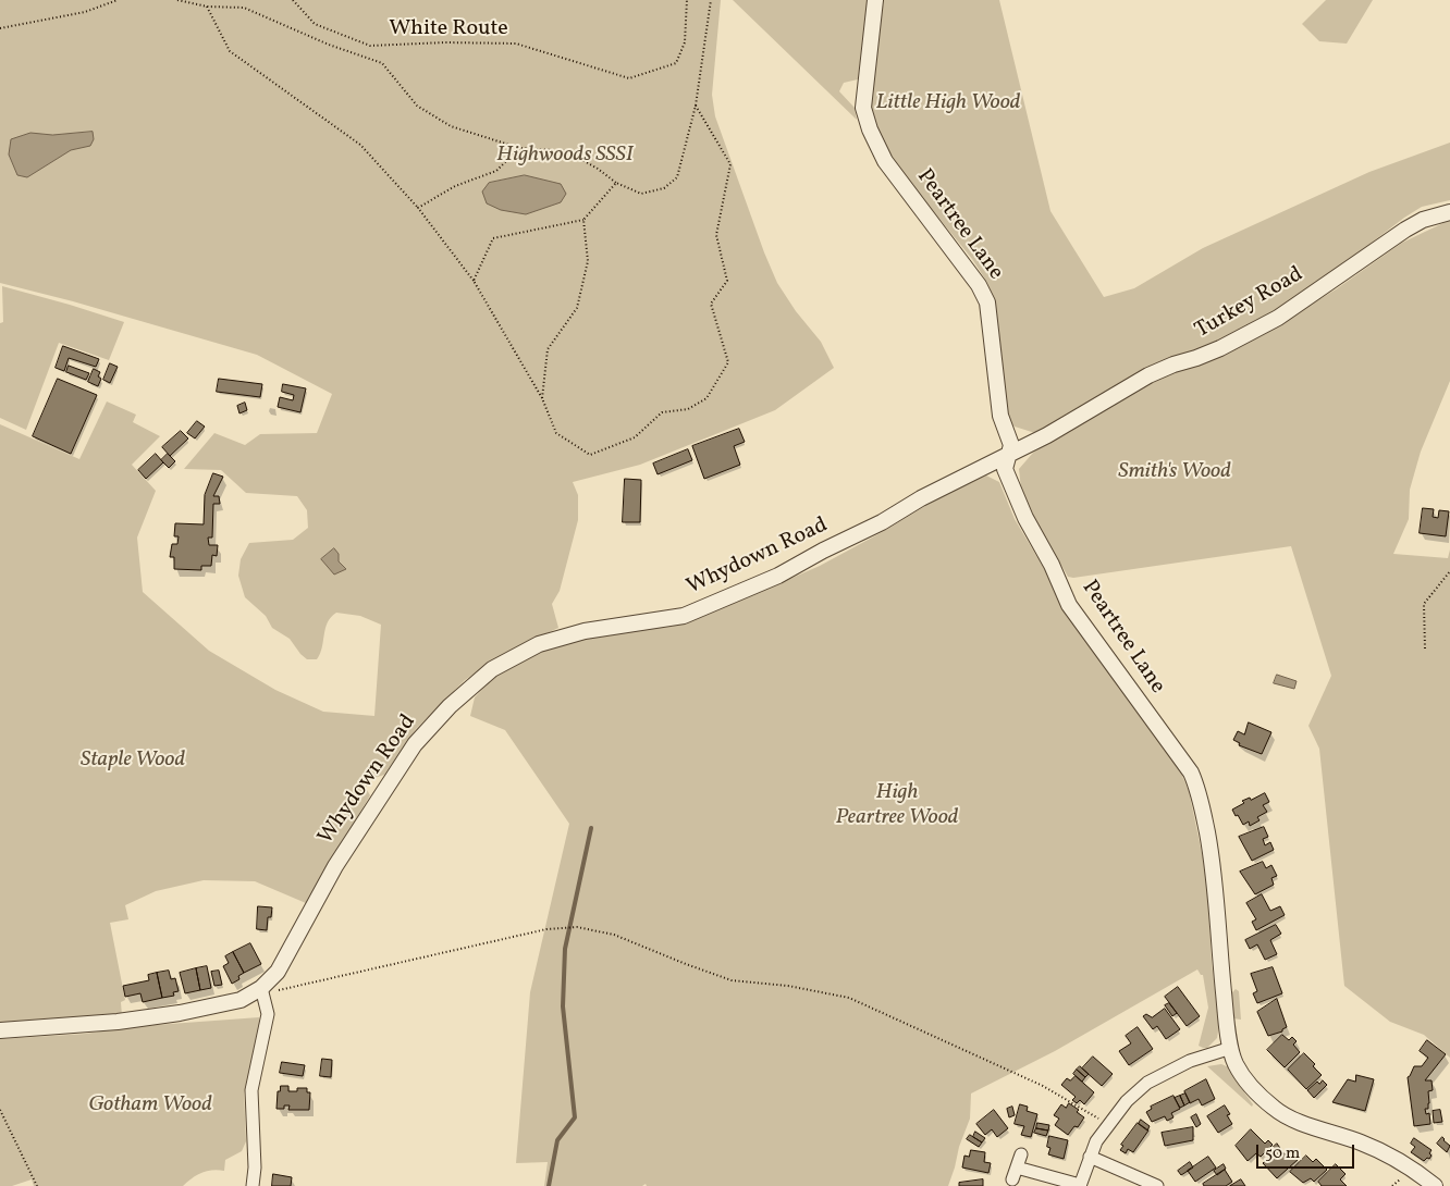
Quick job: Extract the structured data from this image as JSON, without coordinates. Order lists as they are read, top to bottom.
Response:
{
  "streets": {
    "street": ["Peartree Lane", "Turkey Road", "Whydown Road"],
    "path": ["White Route"]
  },
  "crossings": [
    ["Peartree Lane", "Turkey Road"],
    ["Peartree Lane", "Whydown Road"],
    ["Turkey Road", "Whydown Road"]
  ],
  "parks": [
    "Little High Wood",
    "Highwoods SSSI",
    "Smith's Wood",
    "Staple Wood",
    "High Peartree Wood",
    "Gotham Wood"
  ],
  "scale_bar": "50 m"
}
